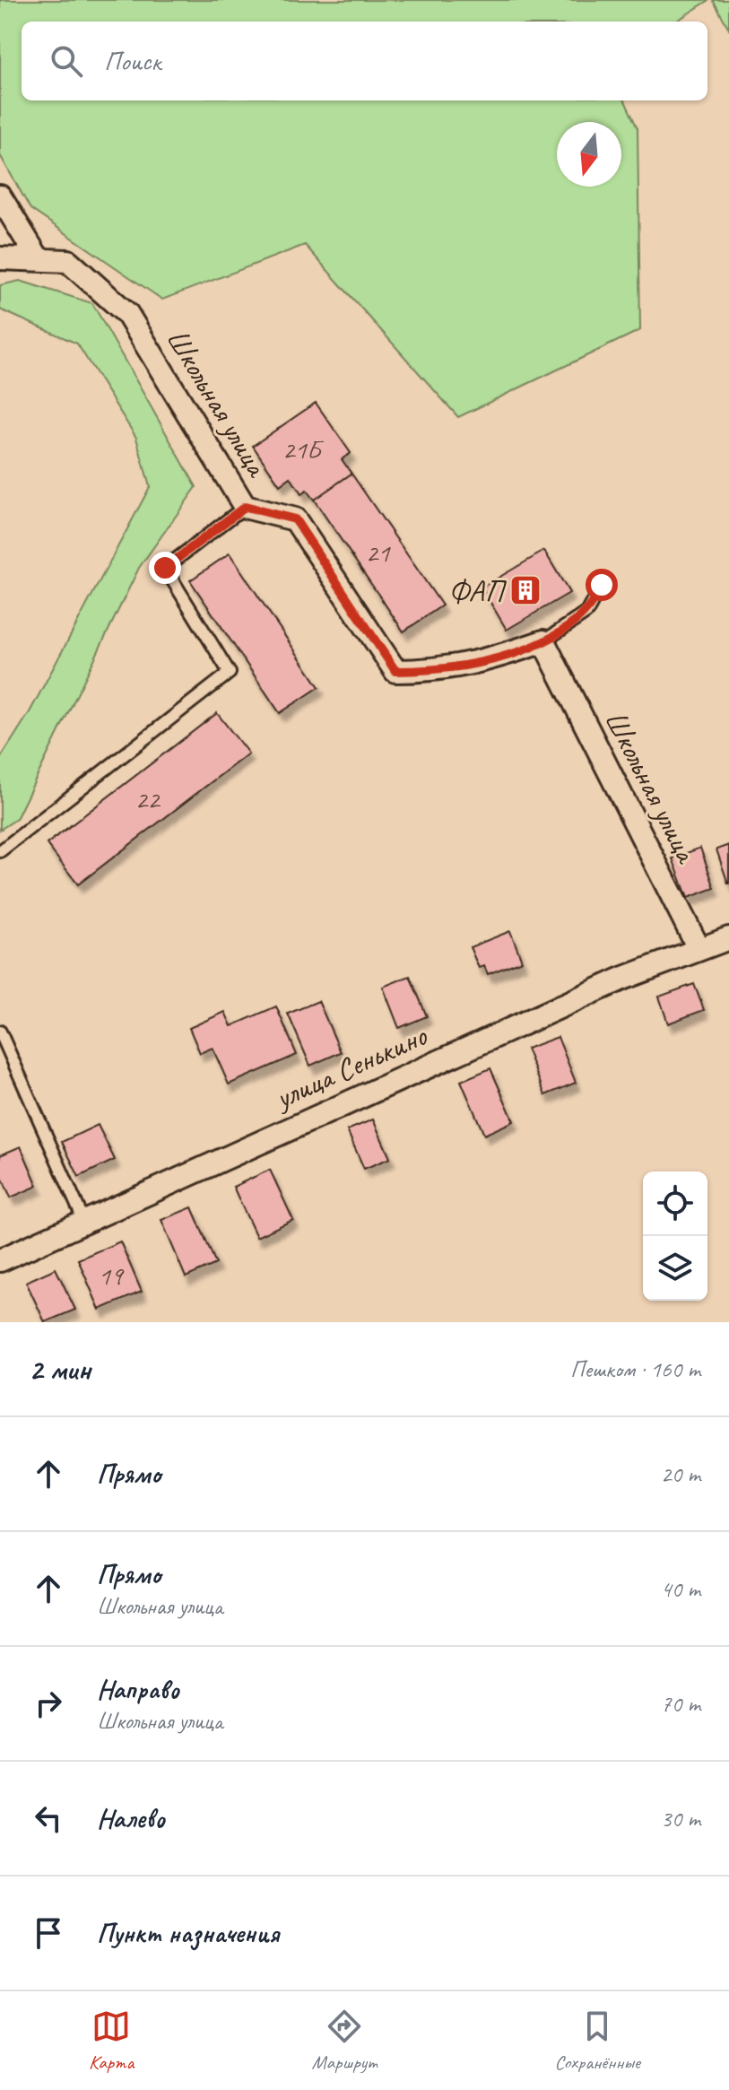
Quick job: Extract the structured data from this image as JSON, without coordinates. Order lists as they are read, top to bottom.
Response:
{
  "streets": {
    "street": ["Школьная улица", "улица Сенькино"]
  },
  "crossings": [
    ["Школьная улица", "улица Сенькино"]
  ],
  "places": {
    "building": ["ФАП"]
  },
  "house_numbers": [
    "21Б",
    "21",
    "22",
    "19"
  ],
  "north": "bottom",
  "page": {
    "search": "Поиск",
    "heading": ["2 мин", "Пешком · 160 m"],
    "list": [
      ["Прямо", "20 m"],
      ["Прямо", "Школьная улица", "40 m"],
      ["Направо", "Школьная улица", "70 m"],
      ["Налево", "30 m"],
      "Пункт назначения"
    ],
    "nav": ["Карта", "Маршрут", "Сохранённые"]
  }
}
